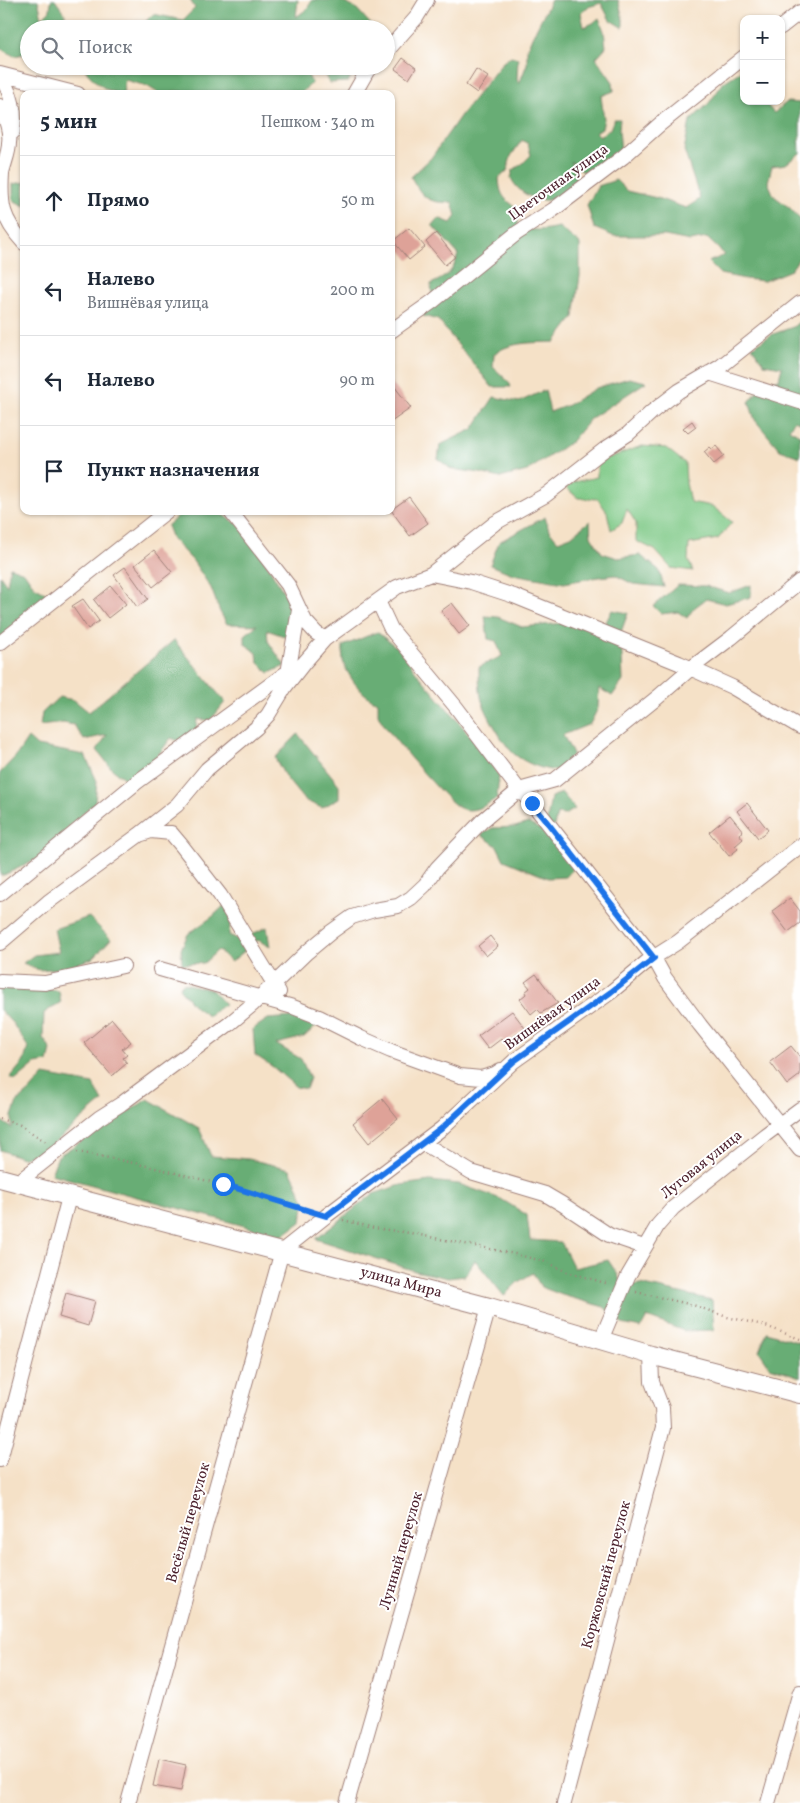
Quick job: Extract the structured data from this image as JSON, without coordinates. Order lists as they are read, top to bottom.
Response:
{
  "streets": {
    "main road": ["улица Мира"],
    "street": [
      "Цветочная улица",
      "Вишнёвая улица",
      "Луговая улица",
      "Весёлый переулок",
      "Лунный переулок",
      "Коржовский переулок"
    ]
  },
  "crossings": [
    ["Вишнёвая улица", "улица Мира"],
    ["Вишнёвая улица", "Весёлый переулок"],
    ["Луговая улица", "улица Мира"],
    ["улица Мира", "Весёлый переулок"],
    ["улица Мира", "Лунный переулок"],
    ["улица Мира", "Коржовский переулок"]
  ],
  "page": {
    "map_buttons": ["+", "−"],
    "search": "Поиск",
    "heading": ["5 мин", "Пешком · 340 m"],
    "list": [
      ["Прямо", "50 m"],
      ["Налево", "Вишнёвая улица", "200 m"],
      ["Налево", "90 m"],
      "Пункт назначения"
    ]
  }
}
